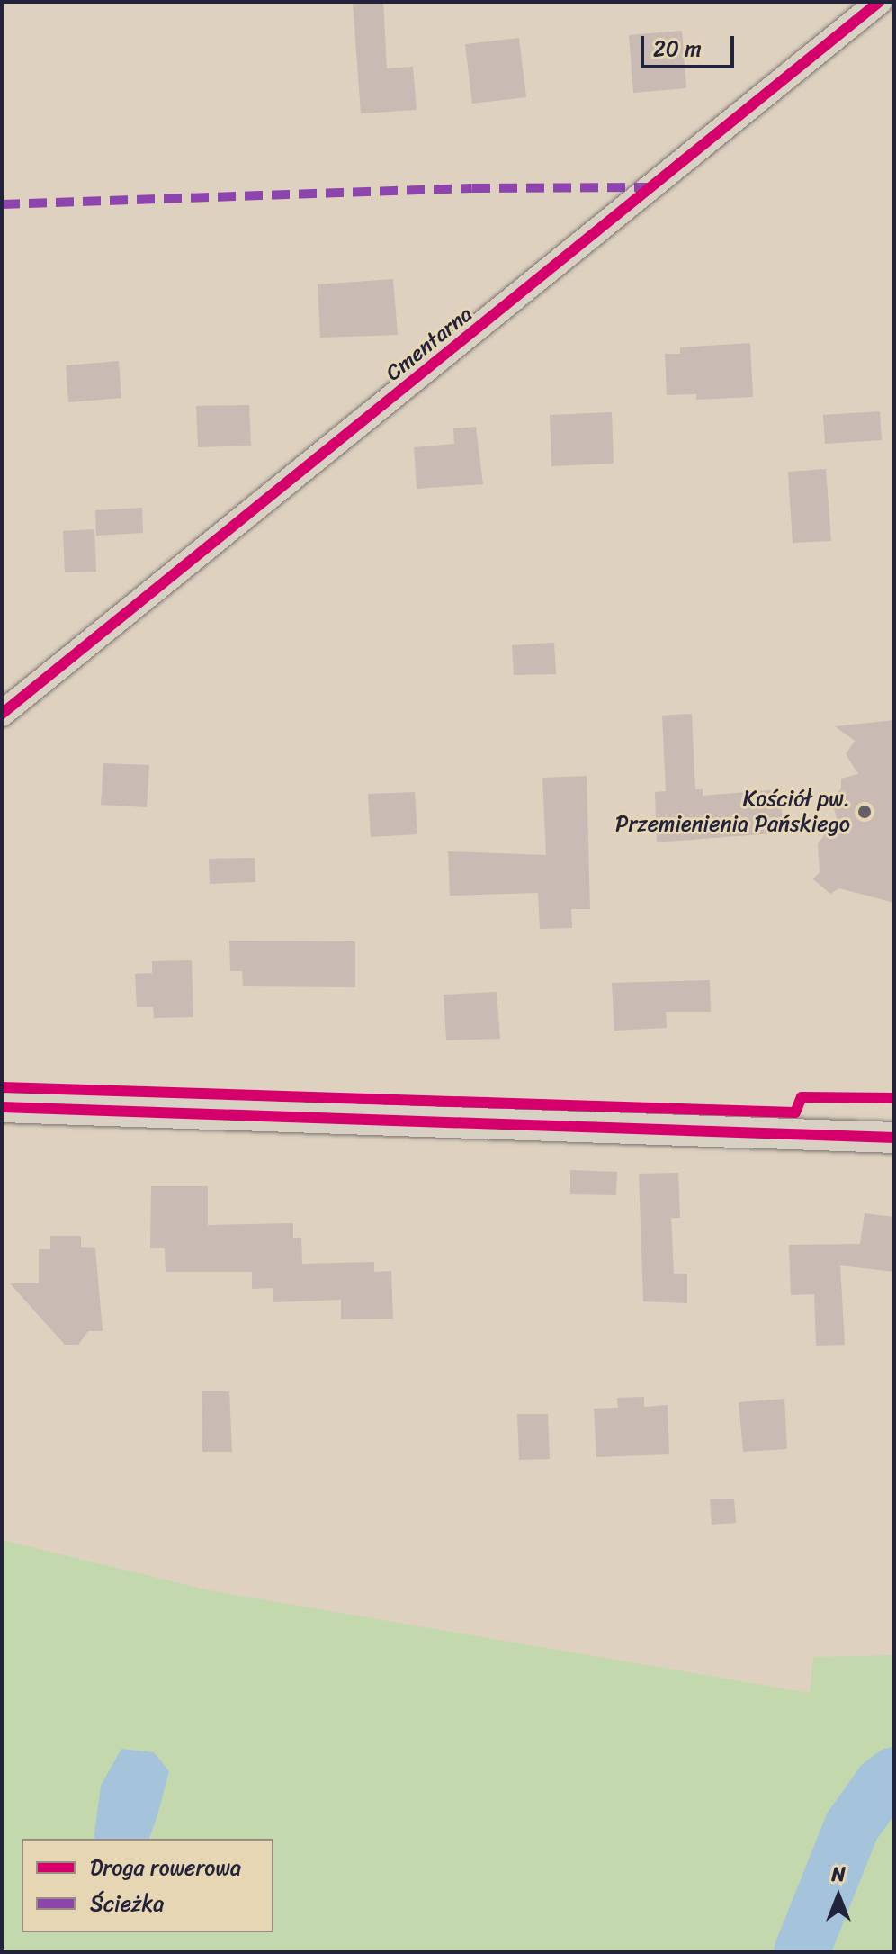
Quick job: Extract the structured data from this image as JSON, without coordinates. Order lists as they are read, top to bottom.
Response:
{
  "streets": {
    "street": ["Cmentarna"]
  },
  "places": ["Kościół pw. Przemienienia Pańskiego"],
  "legend": ["Droga rowerowa", "Ścieżka"],
  "scale_bar": "20 m",
  "north": "top"
}
